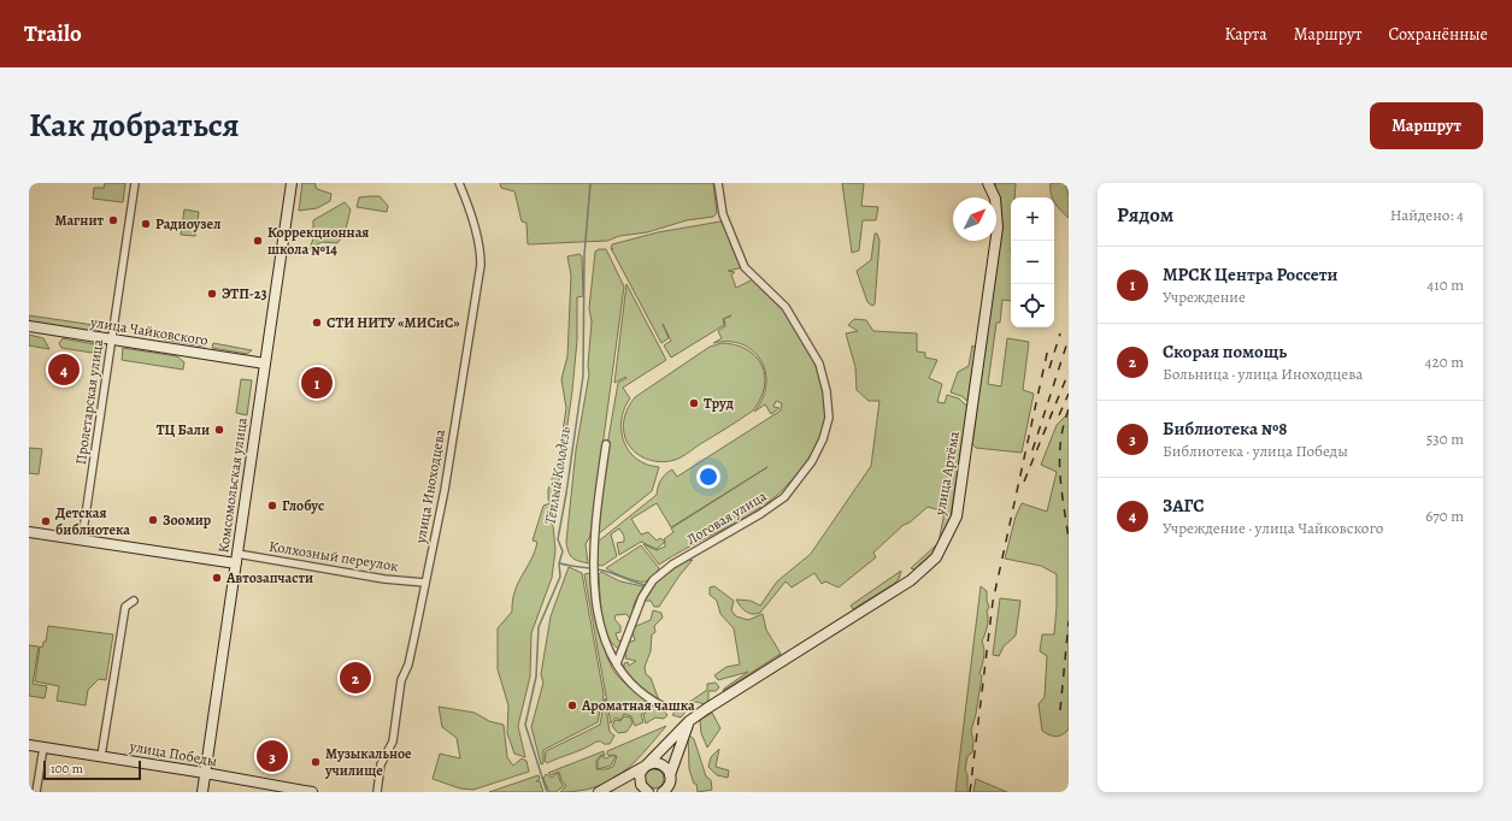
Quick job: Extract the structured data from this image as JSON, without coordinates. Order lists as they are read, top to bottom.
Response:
{
  "streets": {
    "street": [
      "улица Чайковского",
      "Пролетарская улица",
      "улица Артёма",
      "Комсомольская улица",
      "улица Иноходцева",
      "Логовая улица",
      "Колхозный переулок",
      "улица Победы"
    ]
  },
  "crossings": [
    ["улица Чайковского", "Пролетарская улица"],
    ["улица Чайковского", "Комсомольская улица"],
    ["Комсомольская улица", "Колхозный переулок"],
    ["Комсомольская улица", "улица Победы"],
    ["улица Иноходцева", "Колхозный переулок"]
  ],
  "water": ["Тёплый Колодезь"],
  "places": [
    "Магнит",
    "Радиоузел",
    "Коррекционная школа №14",
    "ЭТП-23",
    "СТИ НИТУ «МИСиС»",
    "Труд",
    "ТЦ Бали",
    "Глобус",
    "Зоомир",
    "Детская библиотека",
    "Автозапчасти",
    "Ароматная чашка",
    "Музыкальное училище"
  ],
  "scale_bar": "100 m",
  "north": "top right",
  "page": {
    "header": "Trailo",
    "nav": ["Карта", "Маршрут", "Сохранённые"],
    "title": "Как добраться",
    "buttons": "Маршрут",
    "heading": ["Рядом", "Найдено: 4"],
    "map_buttons": ["+", "−"],
    "list": [
      {
        "mark": "1",
        "name": "МРСК Центра Россети",
        "note": "Учреждение",
        "value": "410 m"
      },
      {
        "mark": "2",
        "name": "Скорая помощь",
        "note": "Больница · улица Иноходцева",
        "value": "420 m"
      },
      {
        "mark": "3",
        "name": "Библиотека №8",
        "note": "Библиотека · улица Победы",
        "value": "530 m"
      },
      {
        "mark": "4",
        "name": "ЗАГС",
        "note": "Учреждение · улица Чайковского",
        "value": "670 m"
      }
    ],
    "pins": [
      "4",
      "1",
      "2",
      "3"
    ],
    "scale": "100 m"
  }
}
